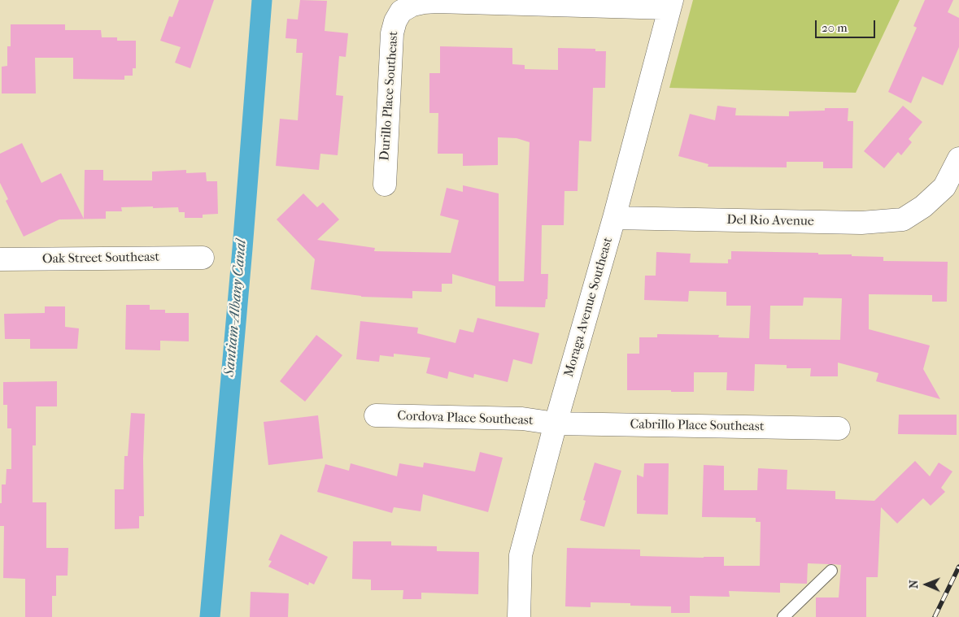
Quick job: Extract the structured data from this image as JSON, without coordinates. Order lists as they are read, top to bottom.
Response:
{
  "streets": {
    "street": [
      "Durillo Place Southeast",
      "Del Rio Avenue",
      "Oak Street Southeast",
      "Moraga Avenue Southeast",
      "Cordova Place Southeast",
      "Cabrillo Place Southeast"
    ]
  },
  "crossings": [
    ["Durillo Place Southeast", "Moraga Avenue Southeast"],
    ["Del Rio Avenue", "Moraga Avenue Southeast"],
    ["Moraga Avenue Southeast", "Cordova Place Southeast"],
    ["Moraga Avenue Southeast", "Cabrillo Place Southeast"],
    ["Cordova Place Southeast", "Cabrillo Place Southeast"]
  ],
  "water": ["Santiam-Albany Canal"],
  "scale_bar": "20 m",
  "north": "left"
}
